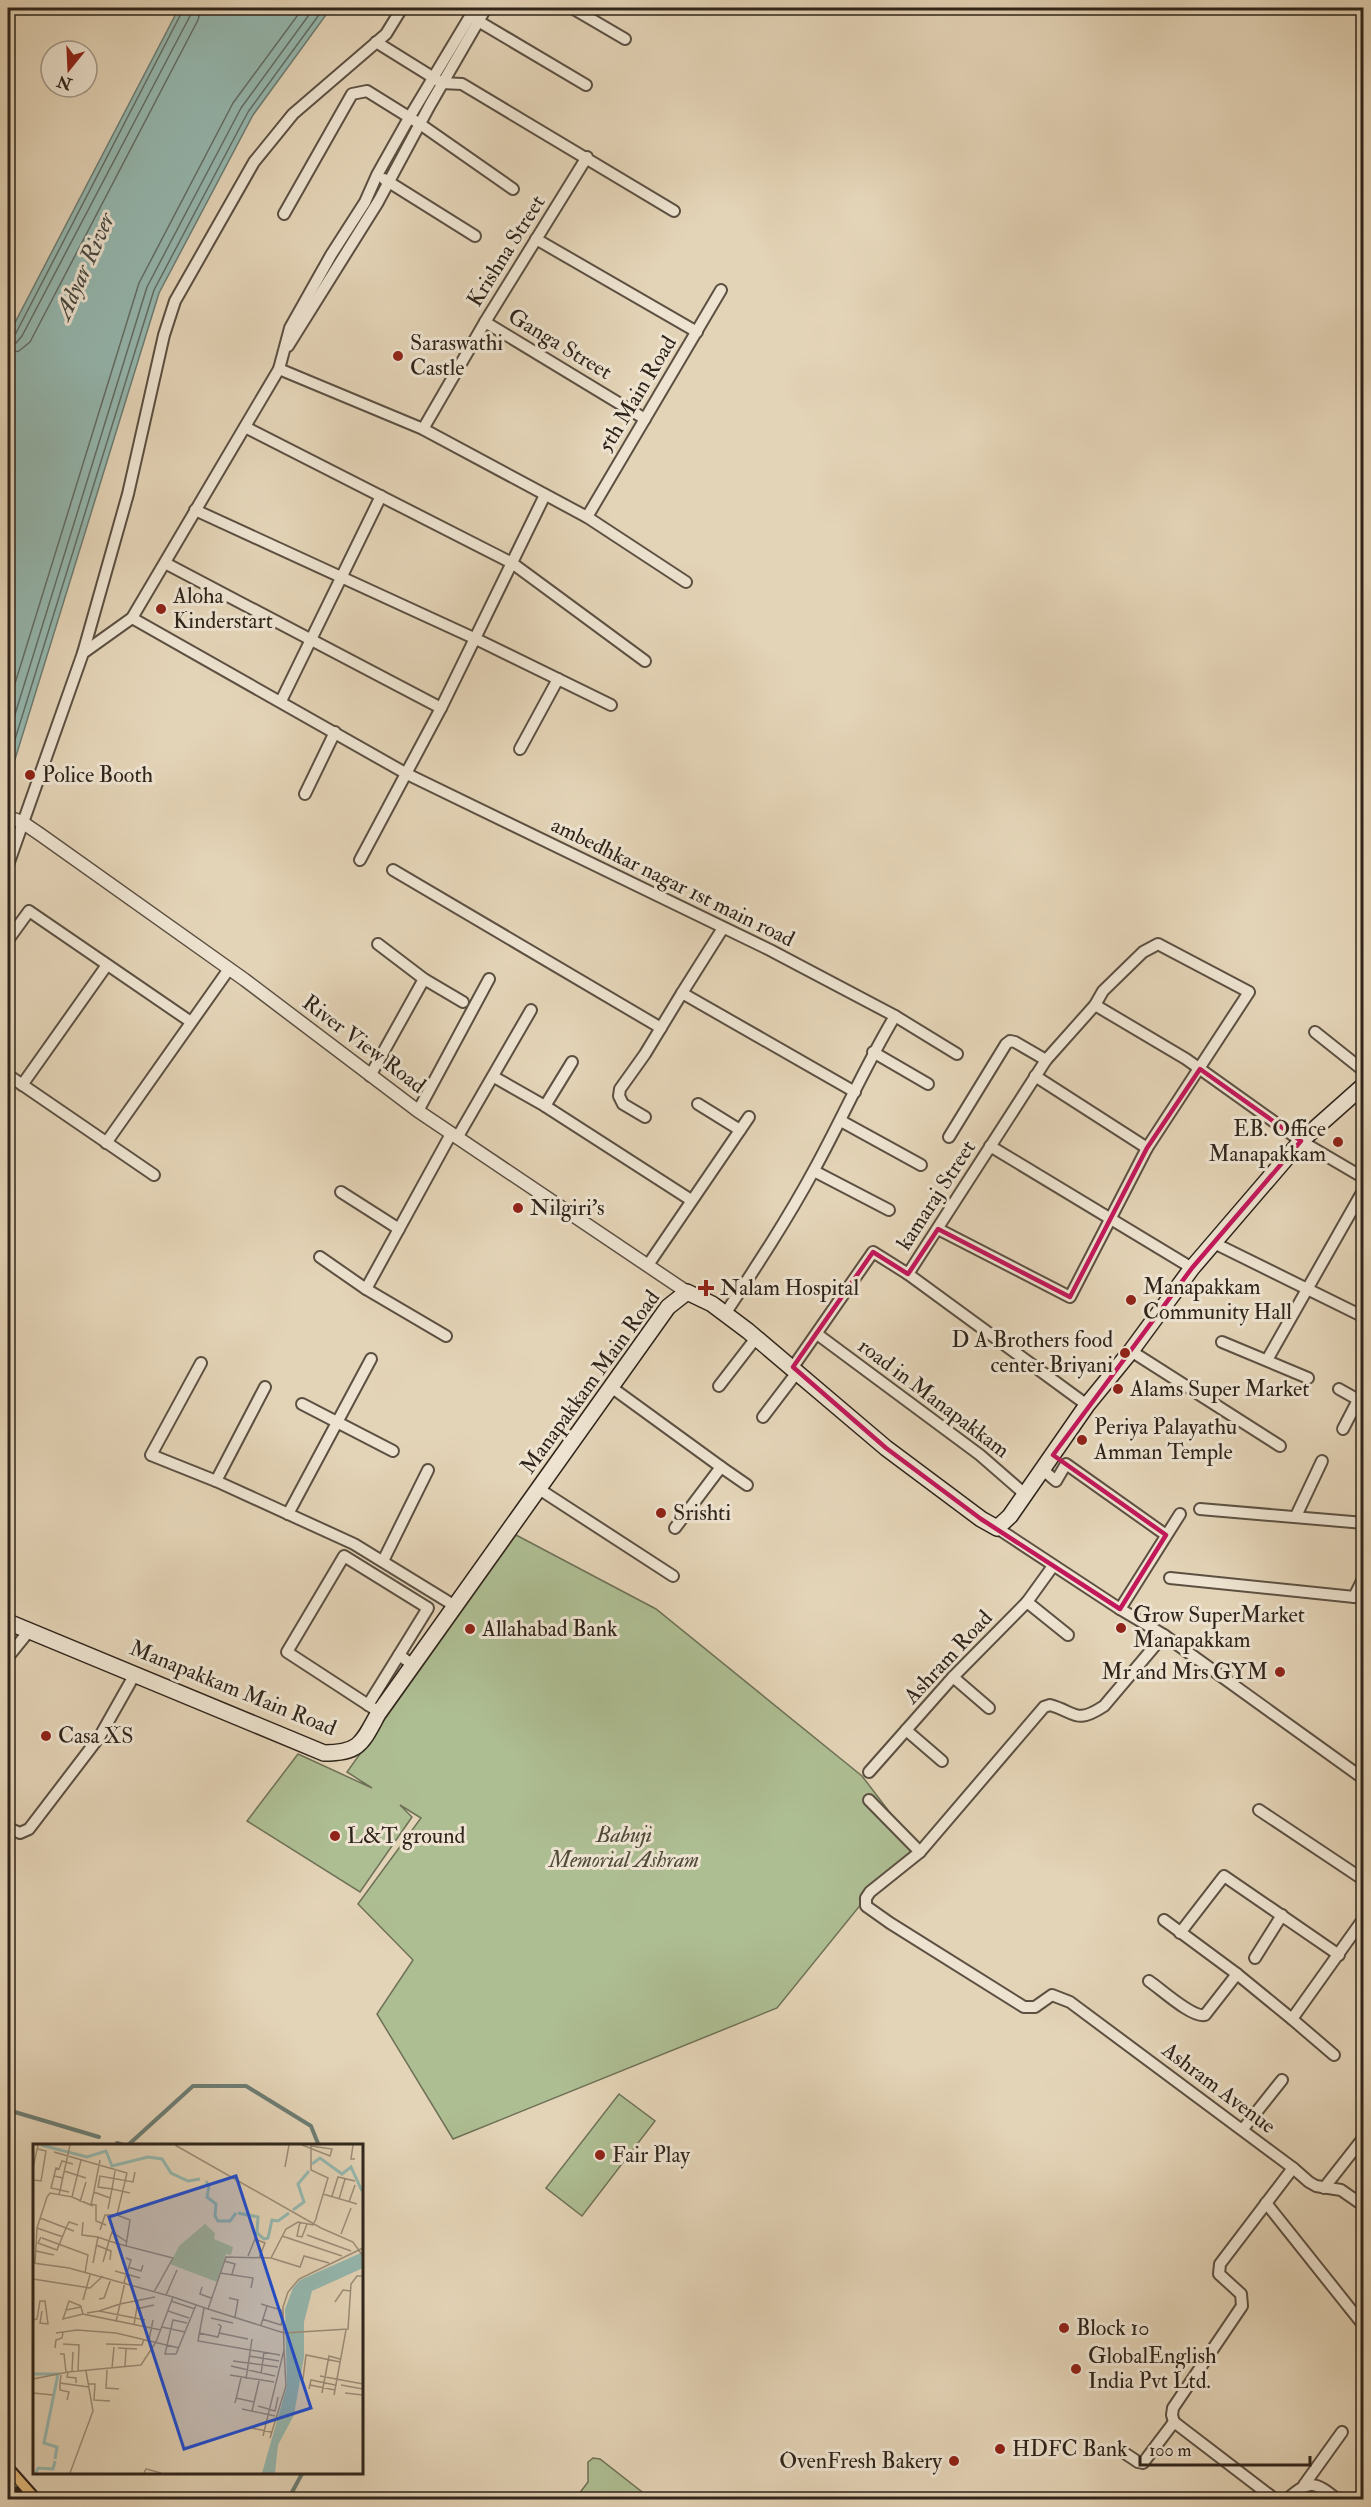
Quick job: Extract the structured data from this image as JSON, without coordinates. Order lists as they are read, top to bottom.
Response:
{
  "streets": {
    "main road": ["Manapakkam Main Road"],
    "street": [
      "Krishna Street",
      "Ganga Street",
      "5th Main Road",
      "ambedhkar nagar 1st main road",
      "River View Road",
      "kamaraj Street",
      "road in Manapakkam",
      "Ashram Road",
      "Ashram Avenue"
    ]
  },
  "crossings": [
    ["Krishna Street", "Ganga Street"],
    ["Ganga Street", "5th Main Road"],
    ["River View Road", "Manapakkam Main Road"],
    ["kamaraj Street", "Manapakkam Main Road"],
    ["kamaraj Street", "road in Manapakkam"]
  ],
  "water": ["Adyar River"],
  "parks": ["Babuji Memorial Ashram"],
  "places": {
    "other": [
      "Saraswathi Castle",
      "Aloha Kinderstart",
      "Police Booth",
      "EB. Office Manapakkam",
      "Nilgiri's",
      "Manapakkam Community Hall",
      "D A Brothers food center Briyani",
      "Alams Super Market",
      "Periya Palayathu Amman Temple",
      "Srishti",
      "Grow SuperMarket Manapakkam",
      "Allahabad Bank",
      "Mr and Mrs GYM",
      "Casa XS",
      "L&T ground",
      "Fair Play",
      "Block 10",
      "GlobalEnglish India Pvt Ltd.",
      "HDFC Bank",
      "OvenFresh Bakery"
    ],
    "health": ["Nalam Hospital"]
  },
  "scale_bar": "100 m",
  "north": "bottom"
}
